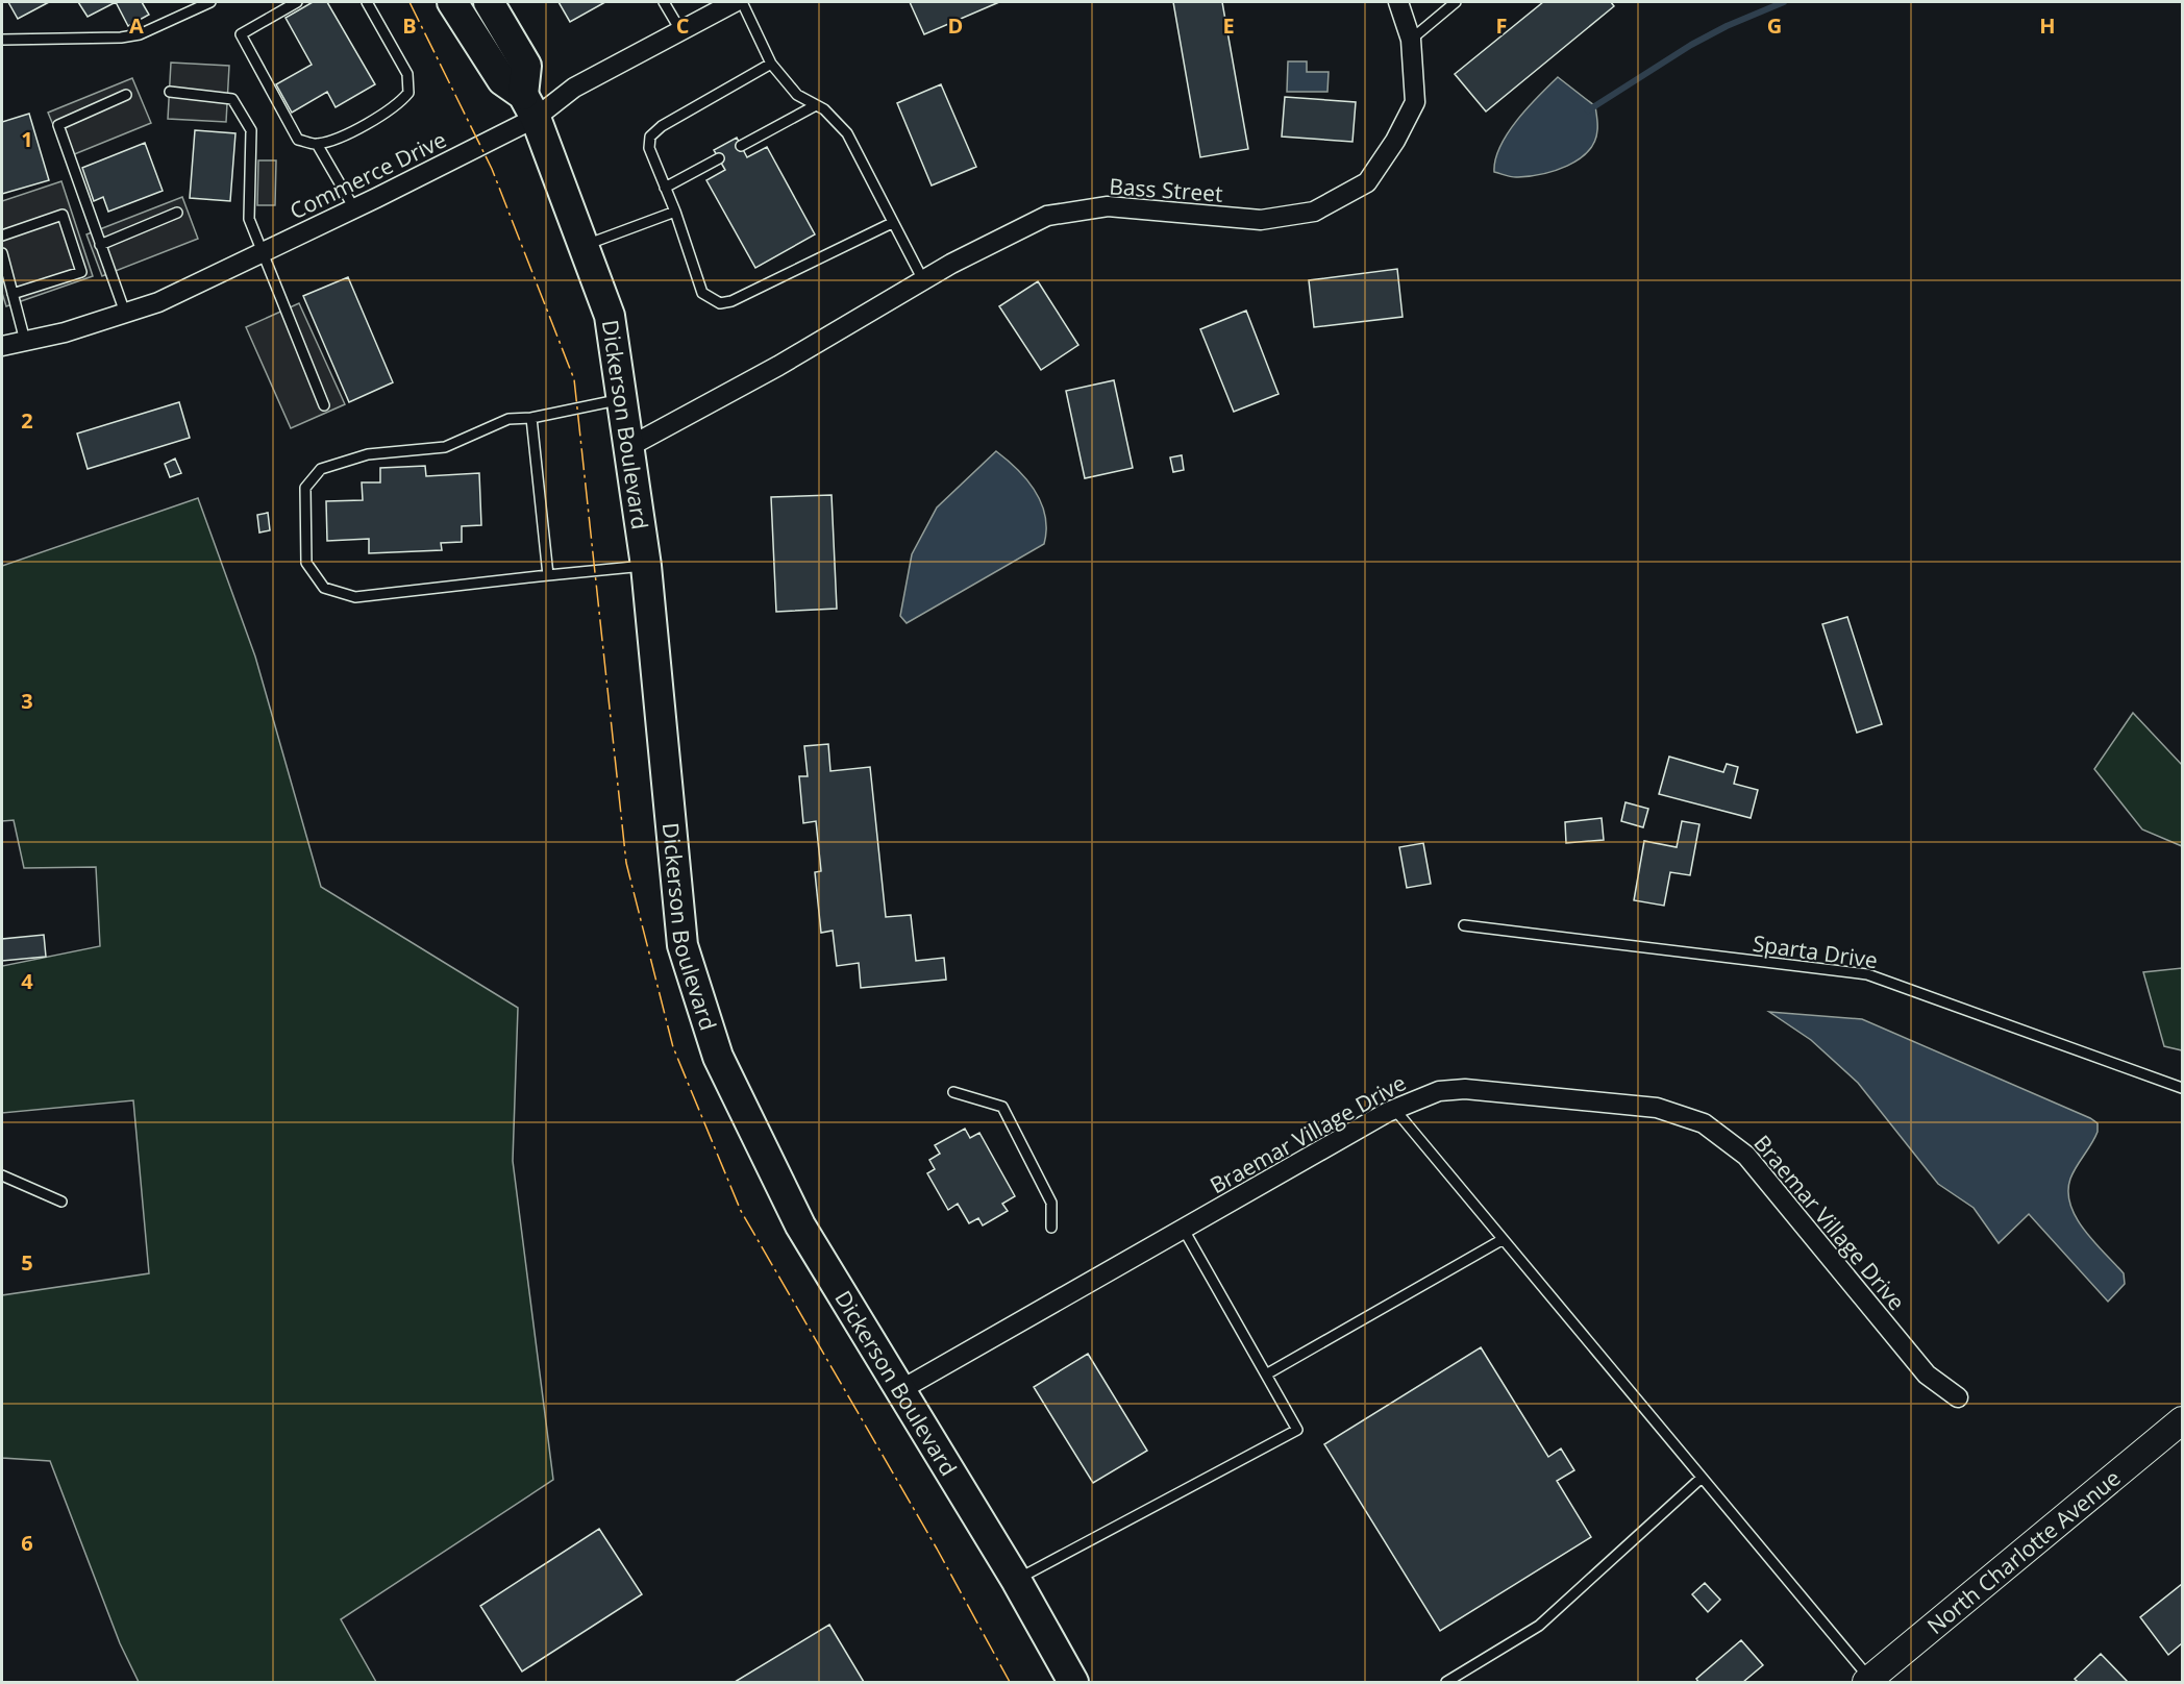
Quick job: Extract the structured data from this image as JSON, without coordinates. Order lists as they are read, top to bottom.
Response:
{
  "streets": {
    "main road": ["Dickerson Boulevard", "North Charlotte Avenue"],
    "street": ["Commerce Drive", "Bass Street", "Braemar Village Drive"],
    "lane": ["Sparta Drive"]
  },
  "crossings": [
    ["Commerce Drive", "Dickerson Boulevard"],
    ["Bass Street", "Dickerson Boulevard"],
    ["Dickerson Boulevard", "Braemar Village Drive"]
  ],
  "grid": {
    "columns": [
      "A",
      "B",
      "C",
      "D",
      "E",
      "F",
      "G",
      "H"
    ],
    "rows": [
      "1",
      "2",
      "3",
      "4",
      "5",
      "6"
    ]
  }
}
